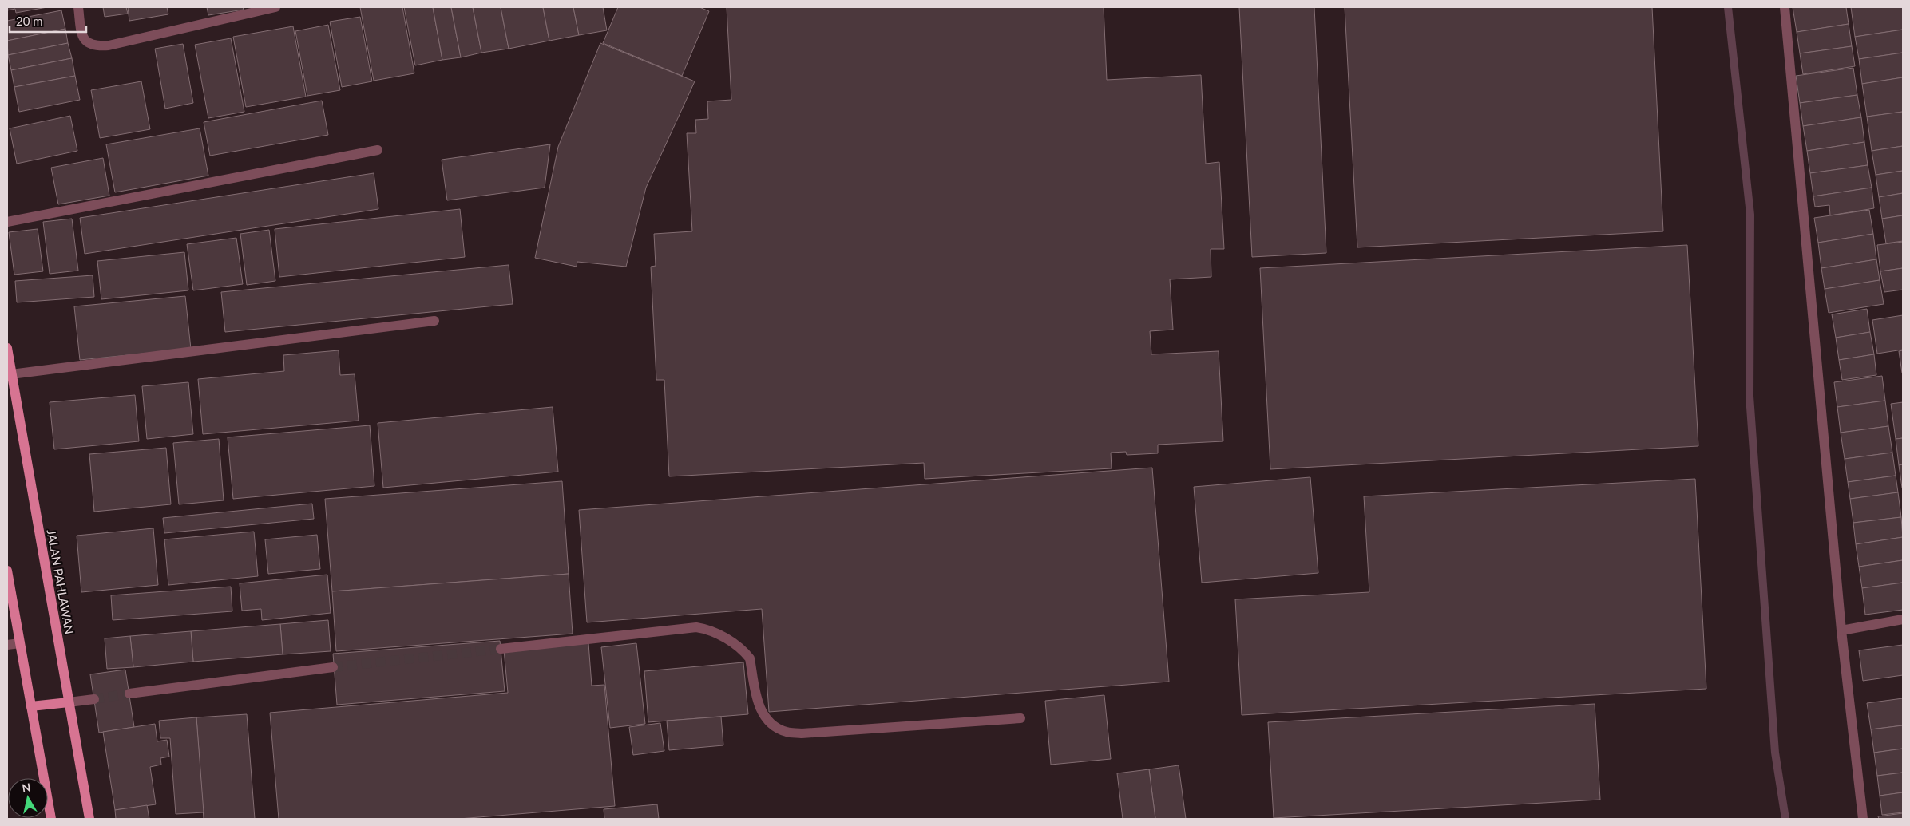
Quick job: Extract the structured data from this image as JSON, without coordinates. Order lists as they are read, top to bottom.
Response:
{
  "streets": {
    "main road": ["JALAN PAHLAWAN"]
  },
  "scale_bar": "20 m",
  "north": "top"
}
